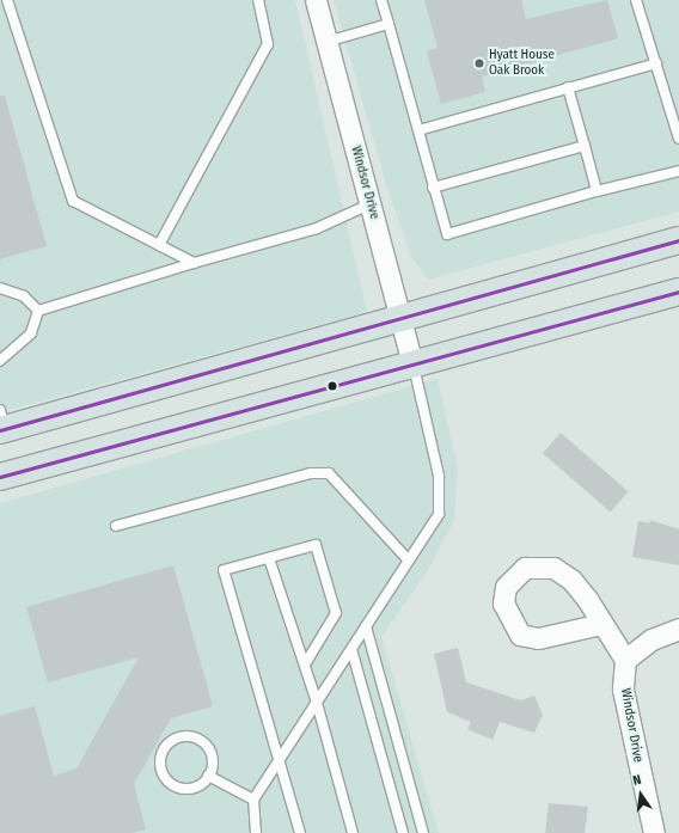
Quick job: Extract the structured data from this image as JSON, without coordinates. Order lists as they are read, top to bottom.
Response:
{
  "streets": {
    "street": ["Windsor Drive"]
  },
  "places": ["Hyatt House Oak Brook"],
  "north": "top"
}
